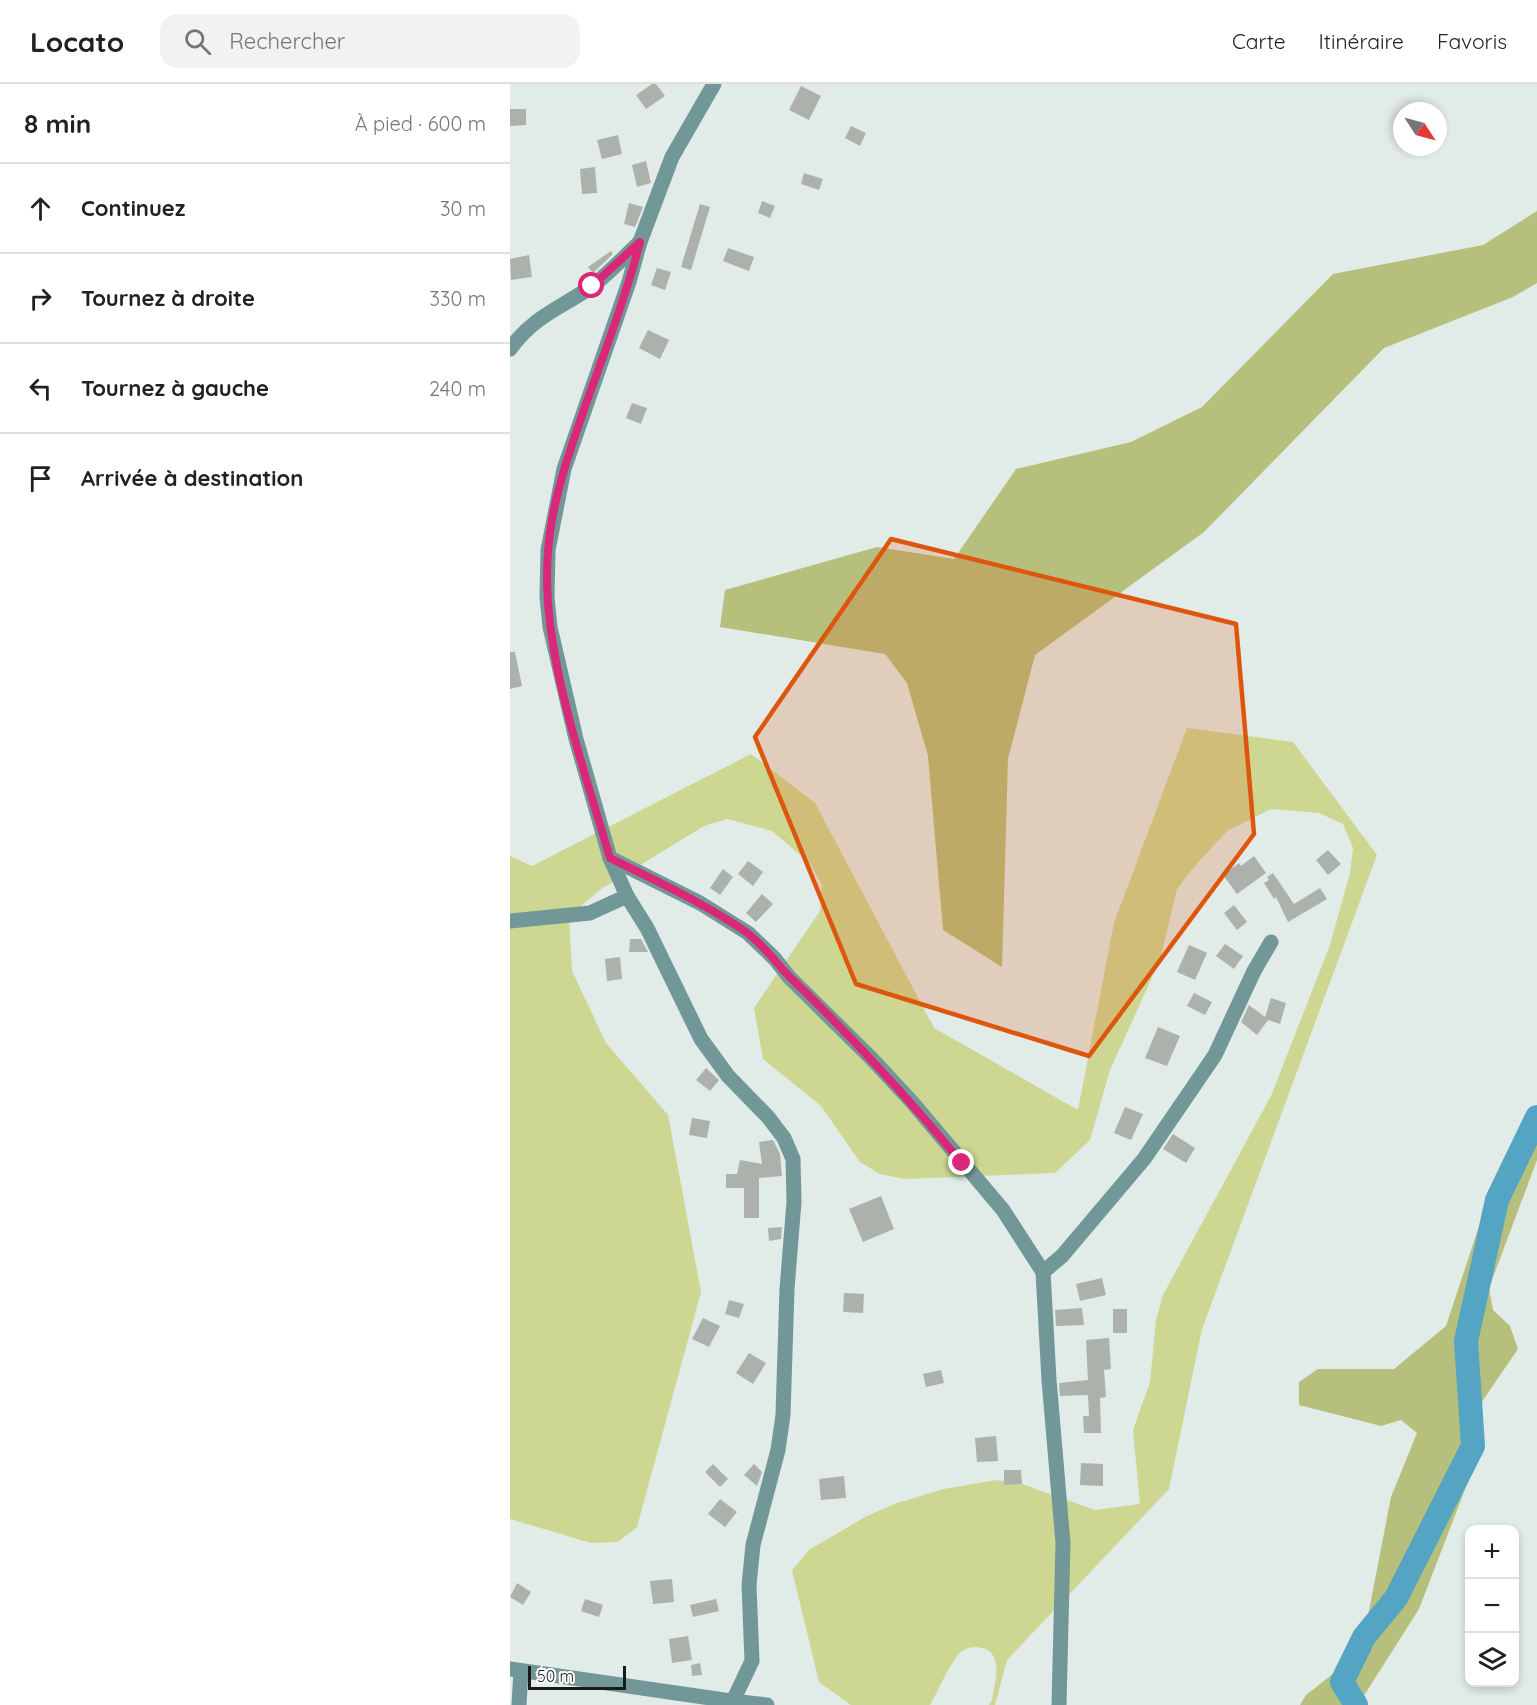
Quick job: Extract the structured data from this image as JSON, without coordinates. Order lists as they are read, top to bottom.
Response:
{
  "scale_bar": "50 m",
  "north": "bottom right",
  "page": {
    "header": "Locato",
    "search": "Rechercher",
    "nav": ["Carte", "Itinéraire", "Favoris"],
    "heading": ["8 min", "À pied · 600 m"],
    "list": [
      ["Continuez", "30 m"],
      ["Tournez à droite", "330 m"],
      ["Tournez à gauche", "240 m"],
      "Arrivée à destination"
    ],
    "map_buttons": ["+", "−"],
    "scale": "50 m"
  }
}
